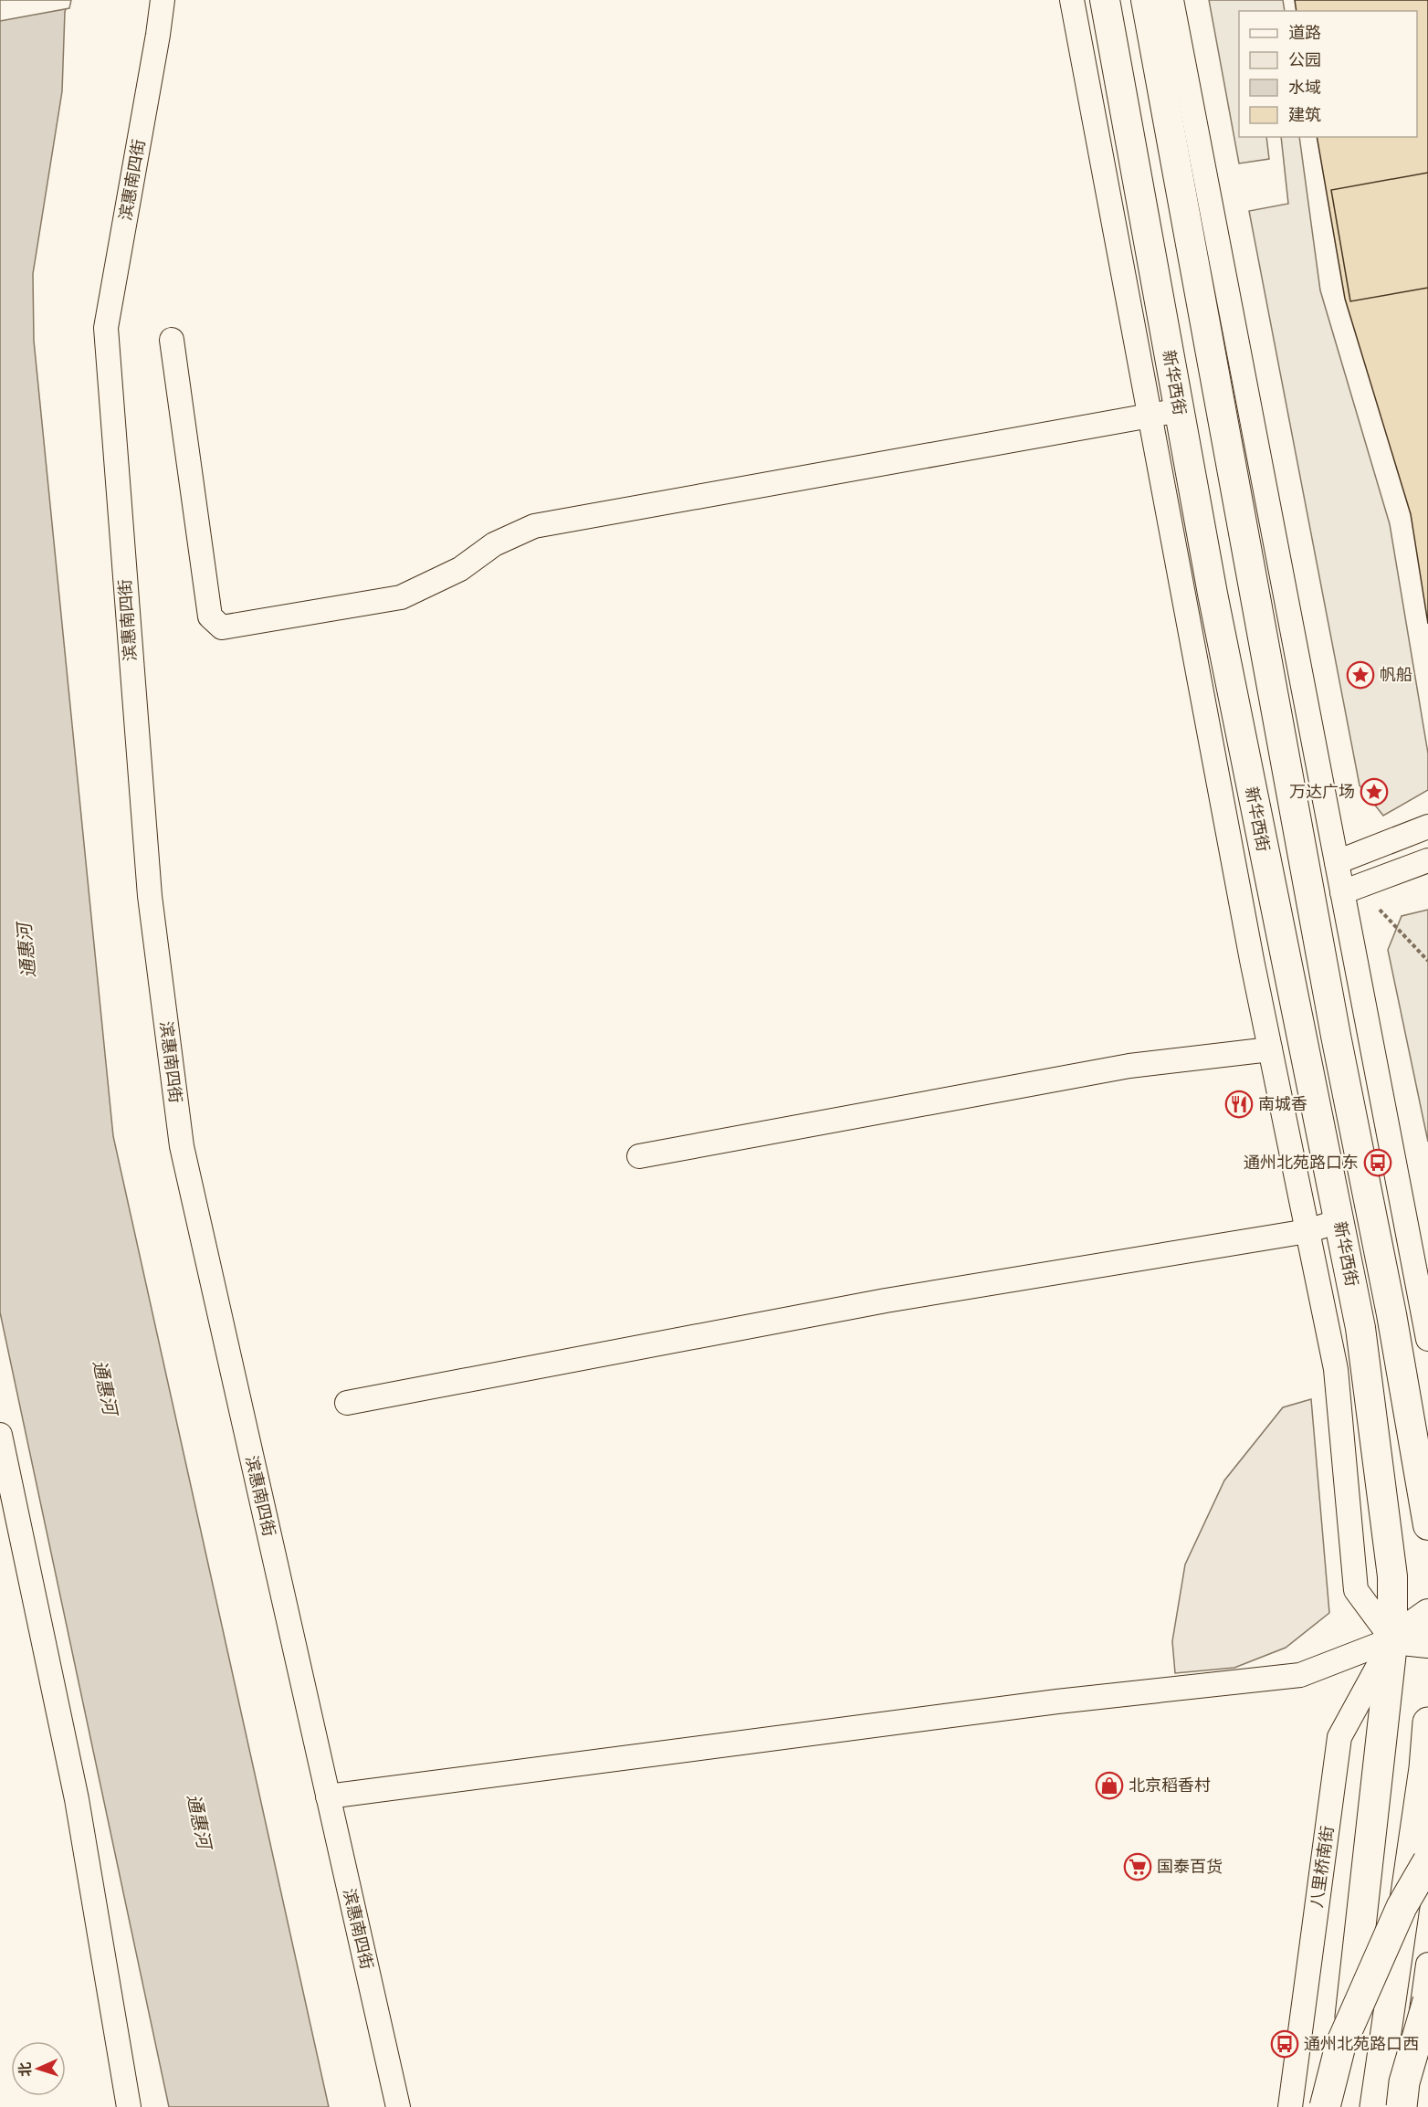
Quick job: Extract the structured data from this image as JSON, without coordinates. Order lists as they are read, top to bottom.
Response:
{
  "streets": {
    "main road": ["新华西街"],
    "street": ["滨惠南四街", "八里桥南街"]
  },
  "crossings": [
    ["新华西街", "八里桥南街"]
  ],
  "water": ["通惠河"],
  "places": {
    "place": ["帆船", "万达广场"],
    "restaurant": ["南城香"],
    "bus stop": ["通州北苑路口东", "通州北苑路口西"],
    "shop": ["北京稻香村"],
    "supermarket": ["国泰百货"]
  },
  "legend": [
    "道路",
    "公园",
    "水域",
    "建筑"
  ],
  "north": "left"
}
